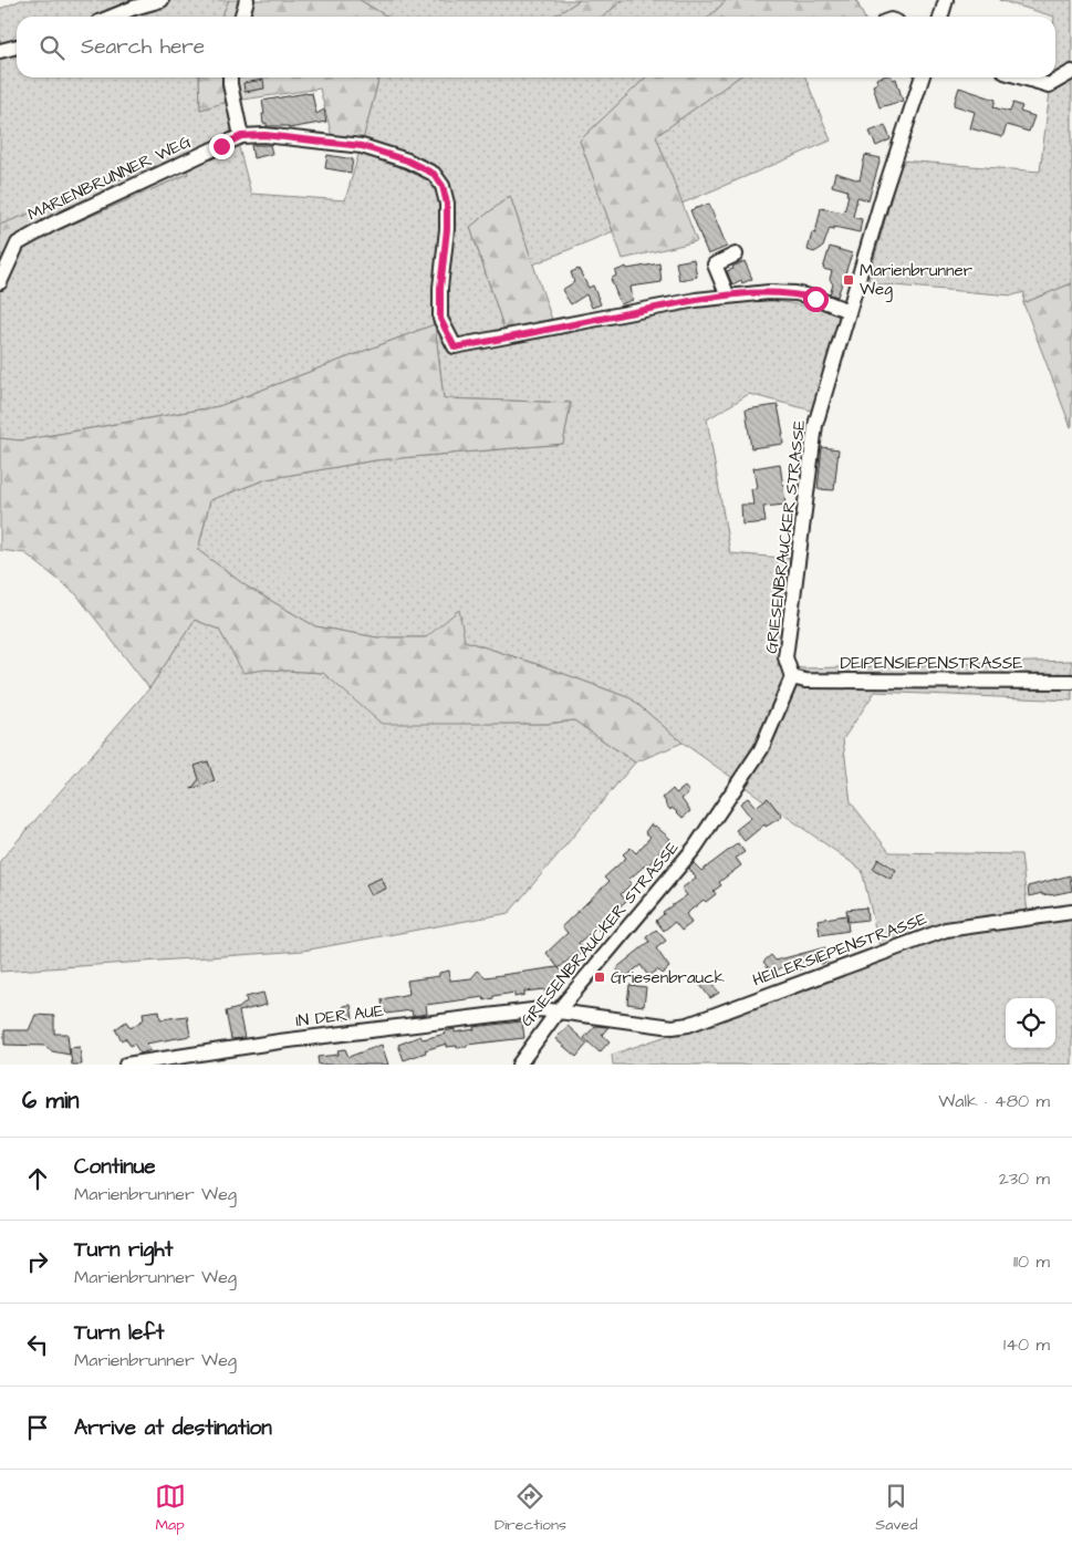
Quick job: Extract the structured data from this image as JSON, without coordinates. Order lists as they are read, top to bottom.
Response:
{
  "streets": {
    "street": [
      "MARIENBRUNNER WEG",
      "GRIESENBRAUCKER STRASSE",
      "DEIPENSIEPENSTRASSE",
      "HEILERSIEPENSTRASSE",
      "IN DER AUE"
    ]
  },
  "crossings": [
    ["MARIENBRUNNER WEG", "GRIESENBRAUCKER STRASSE"],
    ["GRIESENBRAUCKER STRASSE", "DEIPENSIEPENSTRASSE"],
    ["GRIESENBRAUCKER STRASSE", "HEILERSIEPENSTRASSE"],
    ["GRIESENBRAUCKER STRASSE", "IN DER AUE"],
    ["HEILERSIEPENSTRASSE", "IN DER AUE"]
  ],
  "places": {
    "transit": ["Marienbrunner Weg", "Griesenbrauck"]
  },
  "page": {
    "search": "Search here",
    "heading": ["6 min", "Walk · 480 m"],
    "list": [
      ["Continue", "Marienbrunner Weg", "230 m"],
      ["Turn right", "Marienbrunner Weg", "110 m"],
      ["Turn left", "Marienbrunner Weg", "140 m"],
      "Arrive at destination"
    ],
    "nav": ["Map", "Directions", "Saved"]
  }
}
